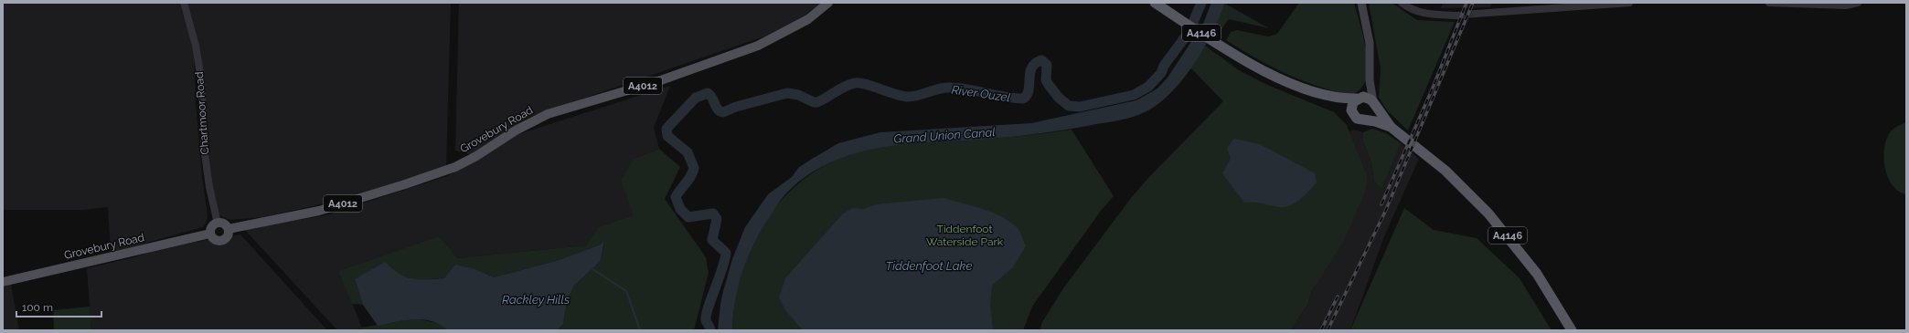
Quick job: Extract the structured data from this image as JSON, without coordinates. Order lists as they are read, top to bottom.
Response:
{
  "streets": {
    "highway": ["A4146"],
    "main road": ["A4012", "Grovebury Road"],
    "street": ["Chartmoor Road"]
  },
  "crossings": [
    ["Chartmoor Road", "Grovebury Road"]
  ],
  "water": [
    "River Ouzel",
    "Grand Union Canal",
    "Tiddenfoot Lake",
    "Rackley Hills"
  ],
  "parks": ["Tiddenfoot Waterside Park"],
  "scale_bar": "100 m"
}
